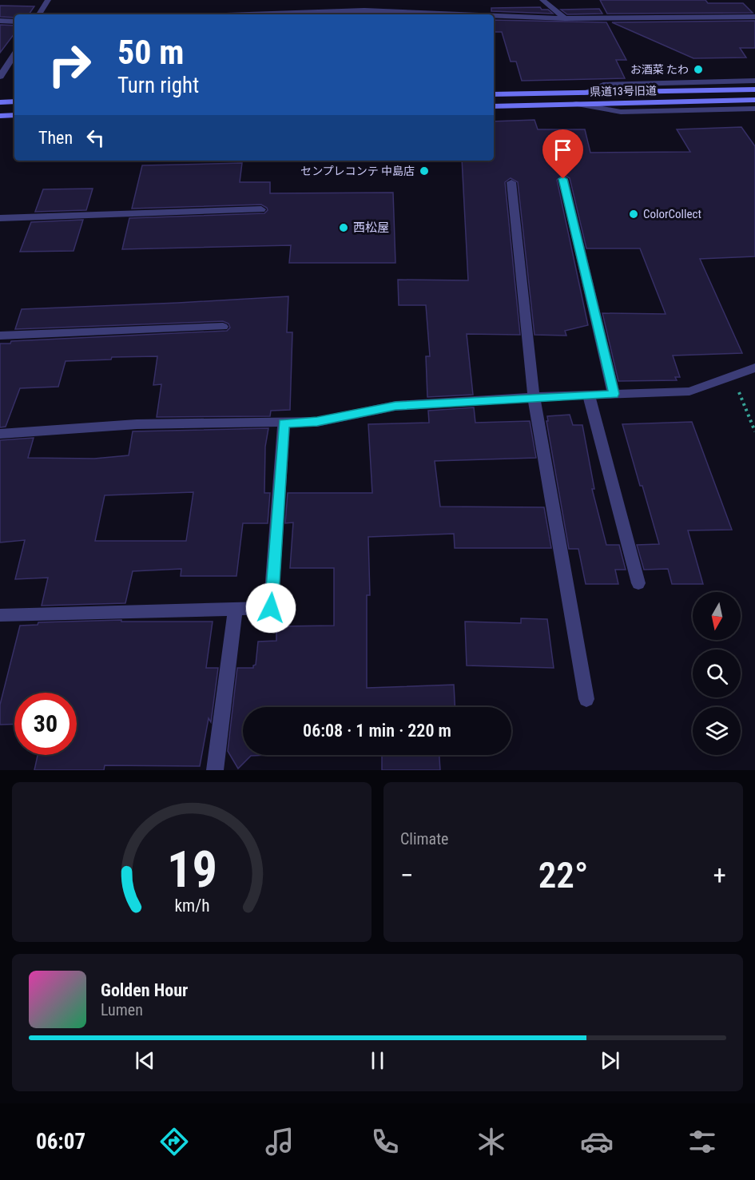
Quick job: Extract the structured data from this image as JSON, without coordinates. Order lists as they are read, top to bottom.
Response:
{
  "streets": {
    "street": ["県道13号旧道"]
  },
  "places": [
    "お酒菜 たわ",
    "センプレコンテ 中島店",
    "ColorCollect",
    "西松屋"
  ],
  "north": "bottom",
  "page": {
    "turn": ["50 m", "Turn right"],
    "then": "Then",
    "limit": "30",
    "trip": "06:08 · 1 min · 220 m",
    "tile": "Climate",
    "heat": ["−", "22°", "+"],
    "song": ["Golden Hour", "Lumen"],
    "tabs": "06:07",
    "gauge": ["19", "km/h"]
  }
}
